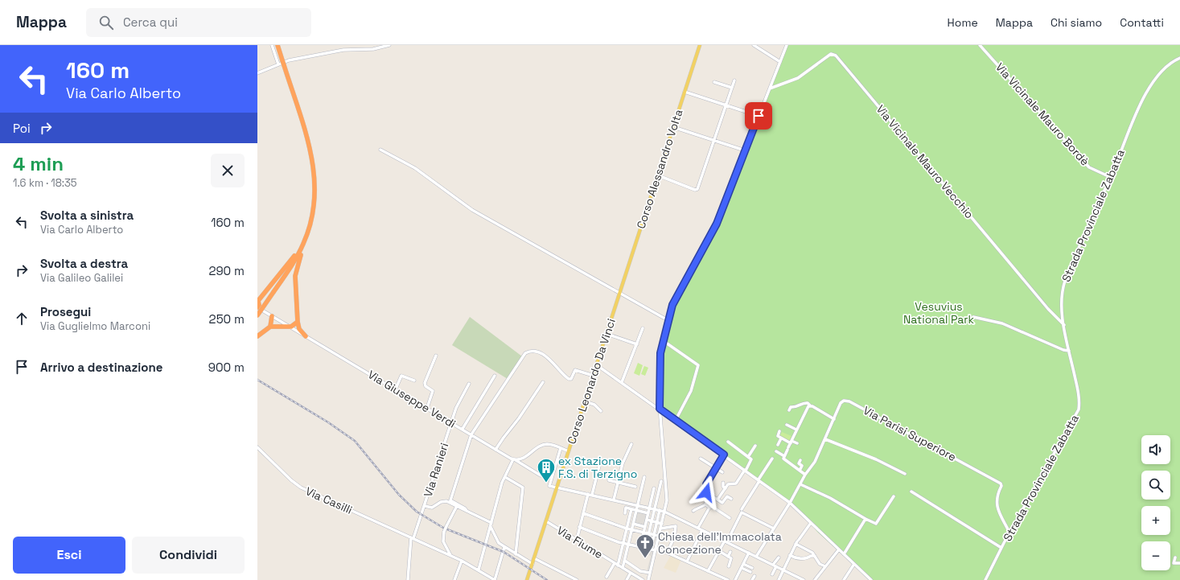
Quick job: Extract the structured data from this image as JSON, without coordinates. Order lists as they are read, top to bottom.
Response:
{
  "streets": {
    "main road": ["Corso Alessandro Volta", "Corso Leonardo Da Vinci"],
    "street": [
      "Via Vicinale Mauro Bordè",
      "Via Vicinale Mauro Vecchio",
      "Strada Provinciale Zabatta",
      "Via Giuseppe Verdi",
      "Via Parisi Superiore",
      "Via Ranieri",
      "Via Casilli",
      "Via Fiume"
    ]
  },
  "crossings": [
    ["Via Vicinale Mauro Bordè", "Strada Provinciale Zabatta"],
    ["Via Vicinale Mauro Vecchio", "Strada Provinciale Zabatta"],
    ["Corso Alessandro Volta", "Corso Leonardo Da Vinci"],
    ["Strada Provinciale Zabatta", "Via Parisi Superiore"],
    ["Corso Leonardo Da Vinci", "Via Fiume"],
    ["Via Giuseppe Verdi", "Via Ranieri"],
    ["Via Ranieri", "Via Casilli"]
  ],
  "parks": ["Vesuvius National Park"],
  "places": {
    "building": ["ex Stazione F.S. di Terzigno"],
    "church": ["Chiesa dell'Immacolata Concezione"]
  },
  "page": {
    "header": "Mappa",
    "search": "Cerca qui",
    "nav": [
      "Home",
      "Mappa",
      "Chi siamo",
      "Contatti"
    ],
    "turn": ["160 m", "Via Carlo Alberto"],
    "then": "Poi",
    "heading": ["4 min", "1.6 km · 18:35"],
    "list": [
      {
        "name": "Svolta a sinistra",
        "note": "Via Carlo Alberto",
        "value": "160 m"
      },
      {
        "name": "Svolta a destra",
        "note": "Via Galileo Galilei",
        "value": "290 m"
      },
      {
        "name": "Prosegui",
        "note": "Via Guglielmo Marconi",
        "value": "250 m"
      },
      {
        "name": "Arrivo a destinazione",
        "value": "900 m"
      }
    ],
    "map_buttons": ["+", "−"],
    "buttons": ["Esci", "Condividi"]
  }
}
